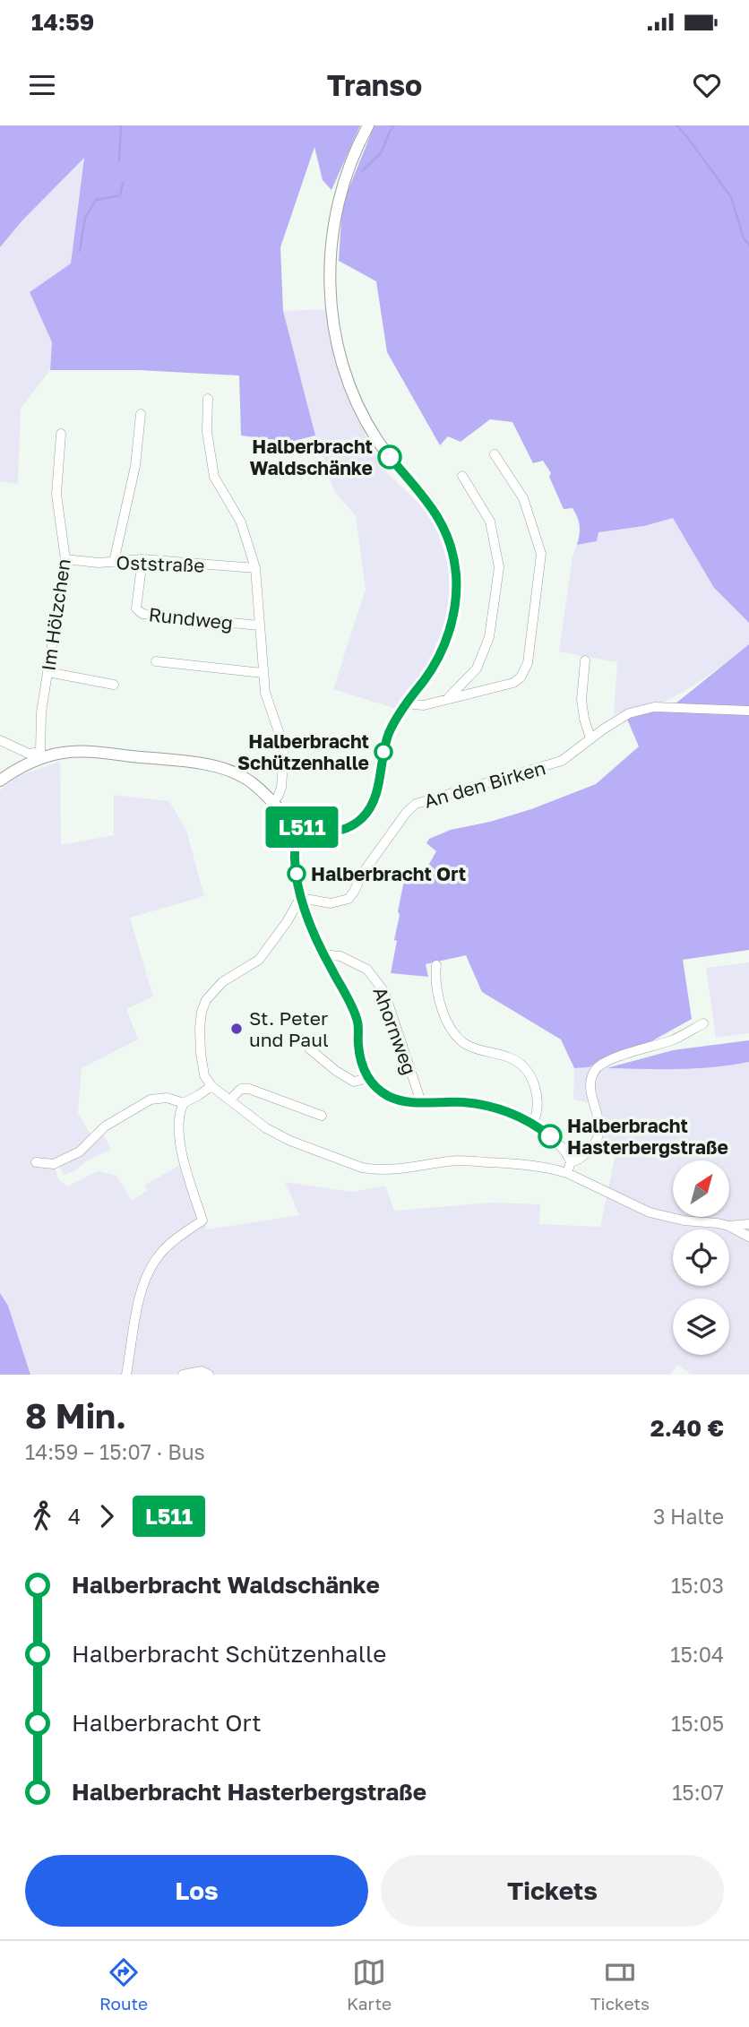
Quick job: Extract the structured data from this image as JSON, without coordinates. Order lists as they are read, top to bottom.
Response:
{
  "streets": {
    "street": [
      "Oststraße",
      "Im Hölzchen",
      "Rundweg",
      "An den Birken",
      "Ahornweg"
    ]
  },
  "crossings": [
    ["Oststraße", "Im Hölzchen"],
    ["Oststraße", "Rundweg"]
  ],
  "places": [
    "Halberbracht Waldschänke",
    "Halberbracht Schützenhalle",
    "Halberbracht Ort",
    "St. Peter und Paul",
    "Halberbracht Hasterbergstraße"
  ],
  "lines": ["bus line L511"],
  "north": "top right",
  "page": {
    "status": "14:59",
    "header": "Transo",
    "on_map": "L511",
    "heading": ["8 Min.", "14:59 – 15:07 · Bus", "2.40 €"],
    "legs": ["4", "L511", "3 Halte"],
    "list": [
      {
        "name": "Halberbracht Waldschänke",
        "value": "15:03"
      },
      {
        "name": "Halberbracht Schützenhalle",
        "value": "15:04"
      },
      {
        "name": "Halberbracht Ort",
        "value": "15:05"
      },
      {
        "name": "Halberbracht Hasterbergstraße",
        "value": "15:07"
      }
    ],
    "buttons": ["Los", "Tickets"],
    "tabs": ["Route", "Karte", "Tickets"]
  }
}
